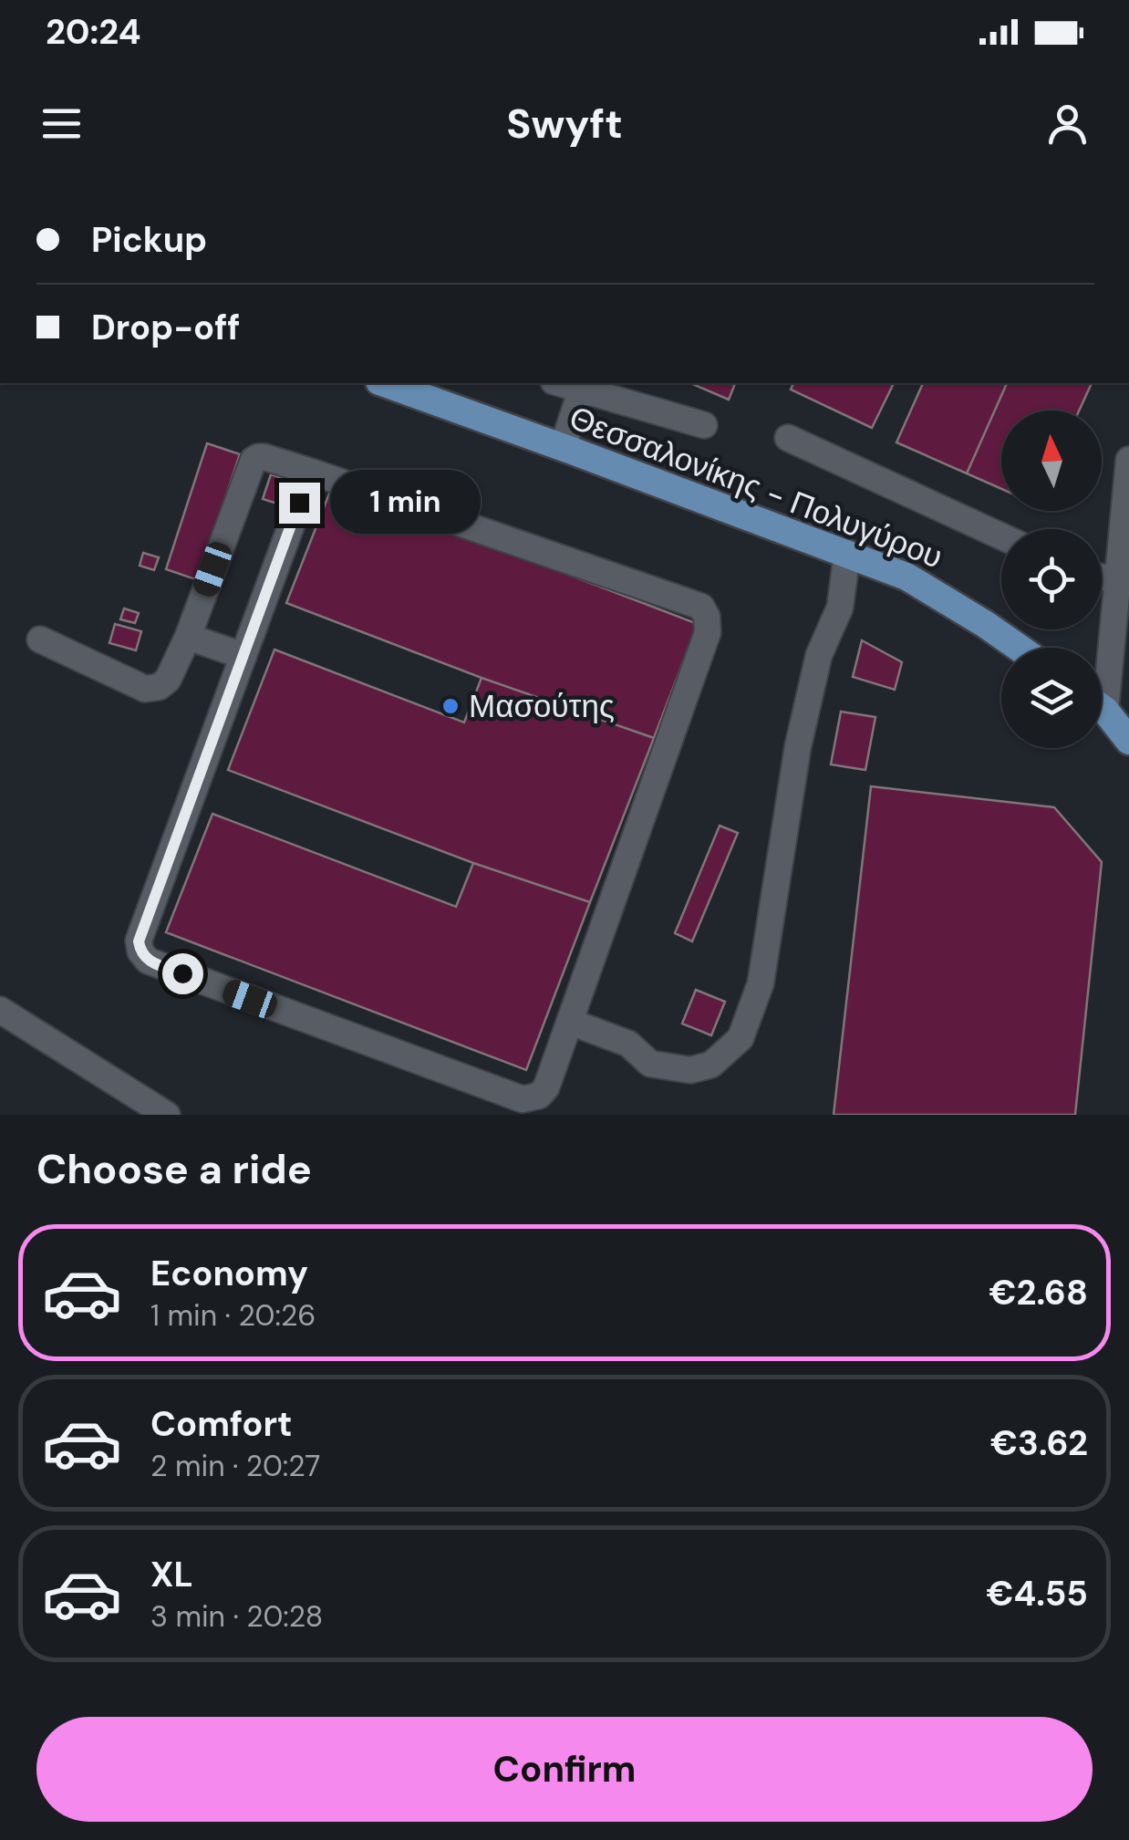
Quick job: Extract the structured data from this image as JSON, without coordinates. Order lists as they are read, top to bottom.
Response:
{
  "streets": {
    "main road": ["Θεσσαλονίκης - Πολυγύρου"]
  },
  "places": ["Μασούτης"],
  "north": "top",
  "page": {
    "status": "20:24",
    "header": "Swyft",
    "banner": ["Pickup", "Drop-off"],
    "bubble": "1 min",
    "heading": "Choose a ride",
    "list": [
      {
        "name": "Economy",
        "note": "1 min · 20:26",
        "value": "€2.68"
      },
      {
        "name": "Comfort",
        "note": "2 min · 20:27",
        "value": "€3.62"
      },
      {
        "name": "XL",
        "note": "3 min · 20:28",
        "value": "€4.55"
      }
    ],
    "buttons": "Confirm"
  }
}
